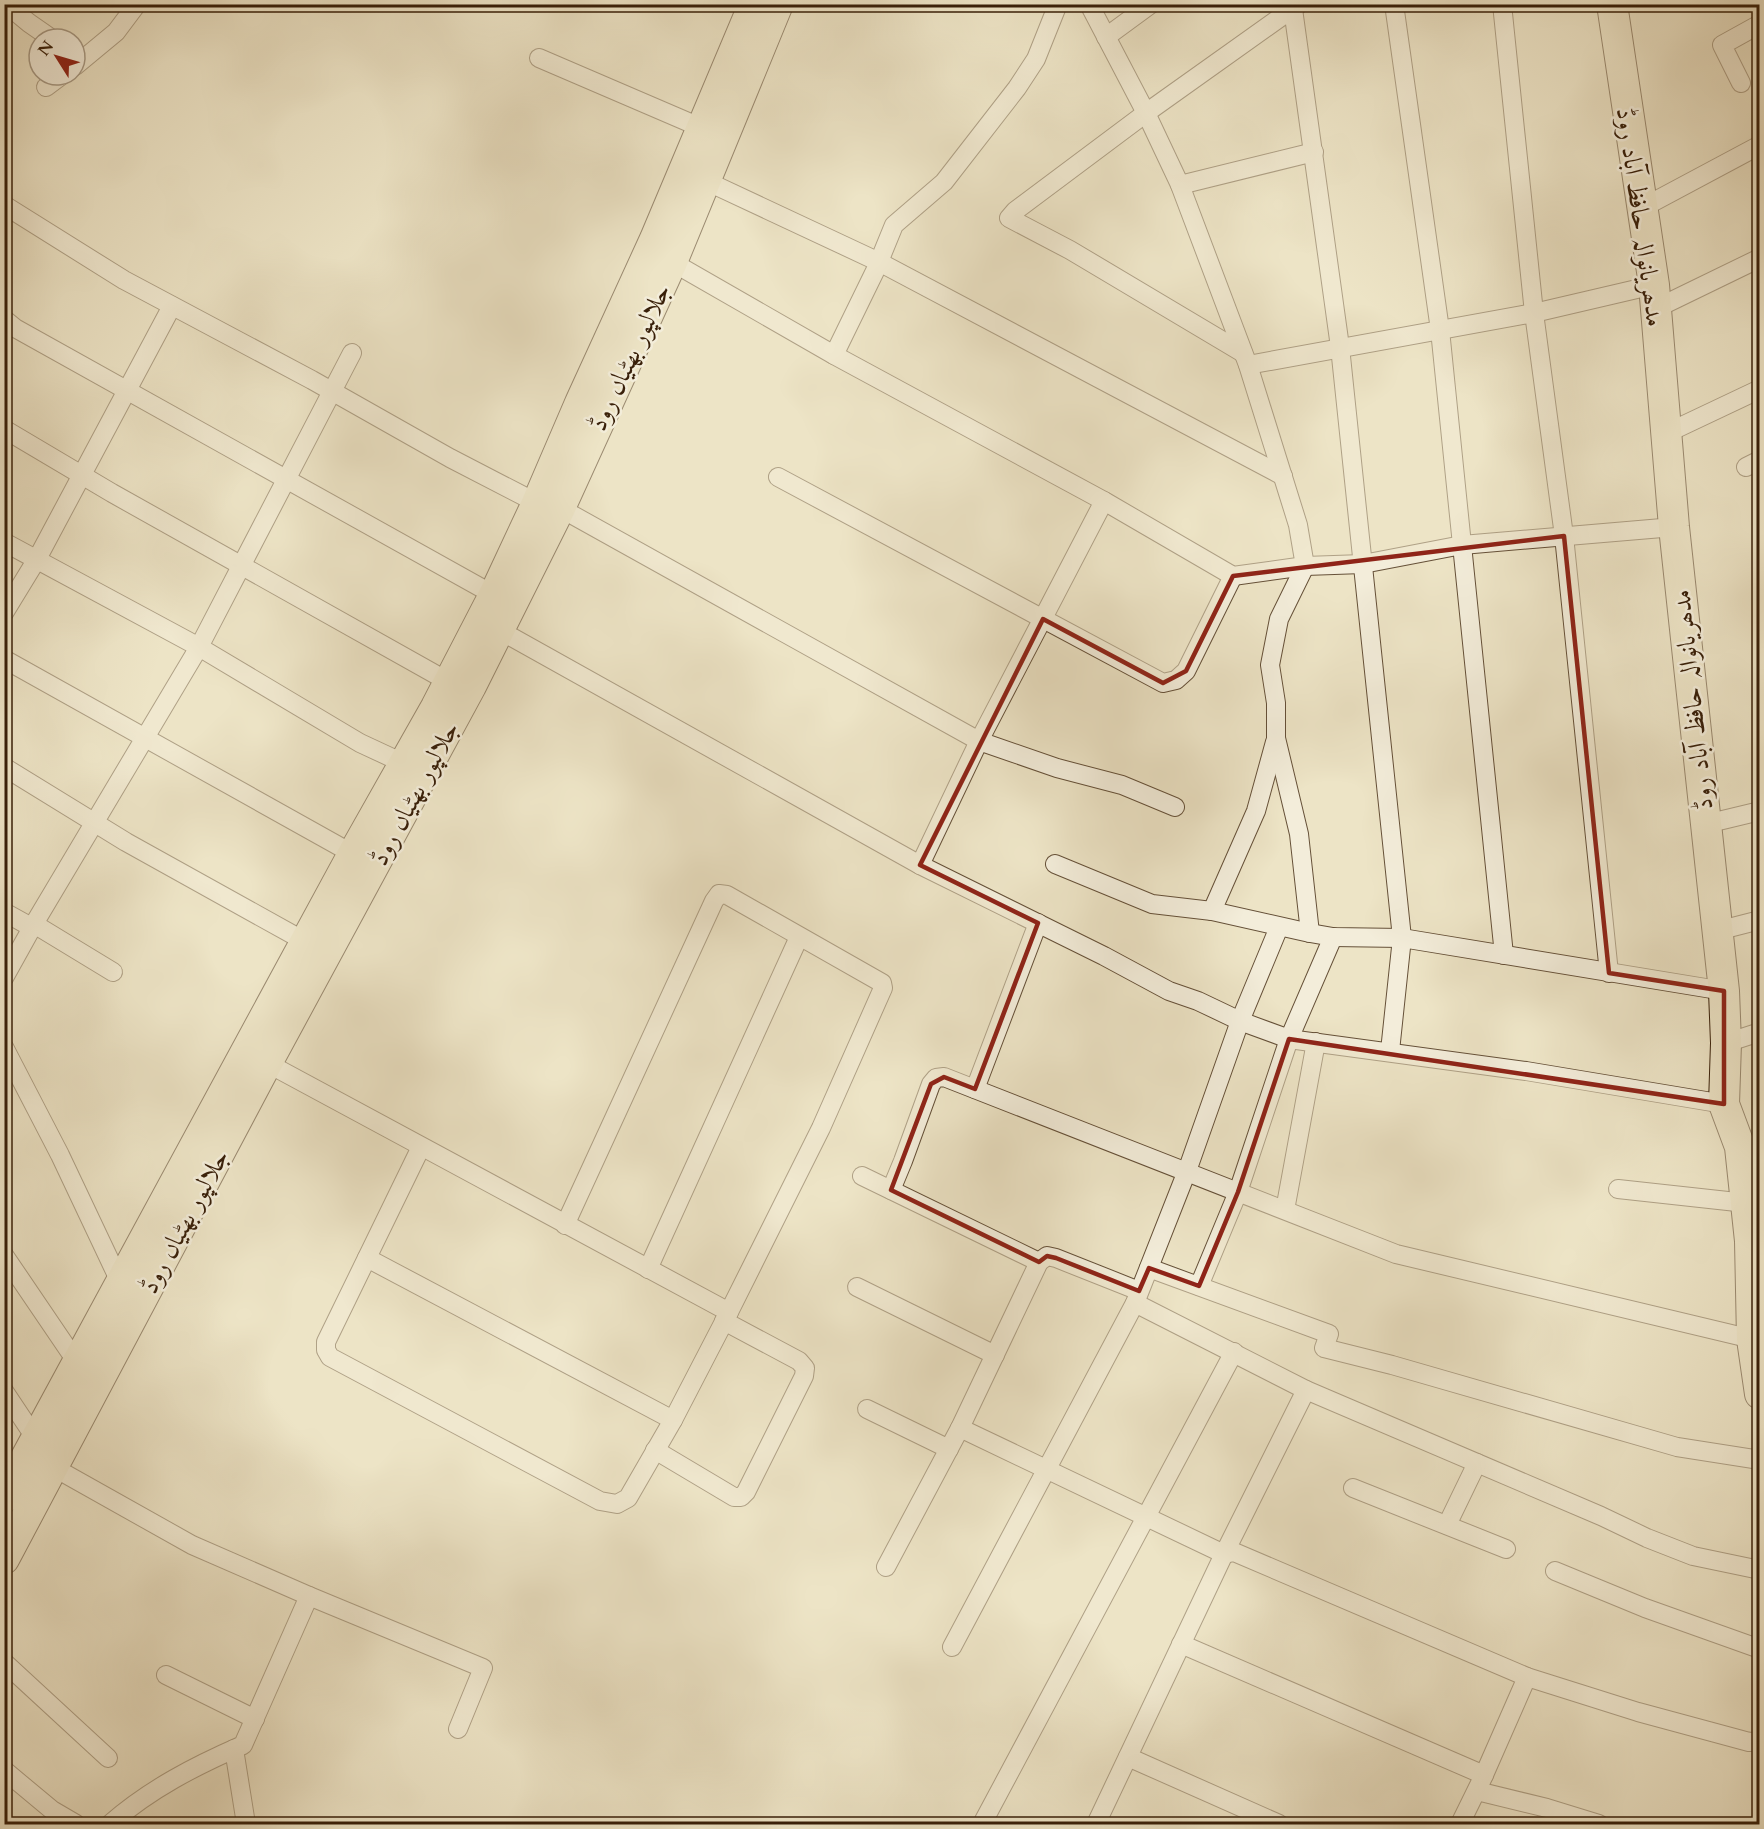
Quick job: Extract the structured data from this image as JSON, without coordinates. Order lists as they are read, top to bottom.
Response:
{
  "streets": {
    "main road": ["مدھریانوالہ حافظ آباد روڈ", "جلالپور بھٹیاں روڈ"]
  },
  "north": "top left"
}
